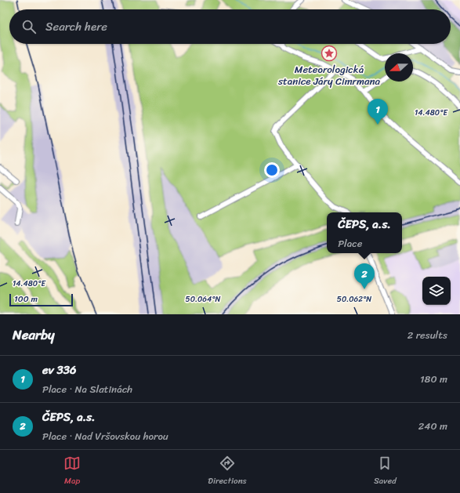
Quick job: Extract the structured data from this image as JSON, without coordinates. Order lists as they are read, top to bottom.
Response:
{
  "places": {
    "place": ["Meteorologická stanice Járy Cimrmana"]
  },
  "scale_bar": "100 m",
  "north": "left",
  "page": {
    "search": "Search here",
    "pins": ["1", "2"],
    "popup": ["ČEPS, a.s.", "Place"],
    "scale": "100 m",
    "heading": ["Nearby", "2 results"],
    "list": [
      {
        "mark": "1",
        "name": "ev 336",
        "note": "Place · Na Slatinách",
        "value": "180 m"
      },
      {
        "mark": "2",
        "name": "ČEPS, a.s.",
        "note": "Place · Nad Vršovskou horou",
        "value": "240 m"
      }
    ],
    "nav": ["Map", "Directions", "Saved"]
  },
  "coordinates": ["14.480°E", "50.064°N", "50.062°N"]
}
